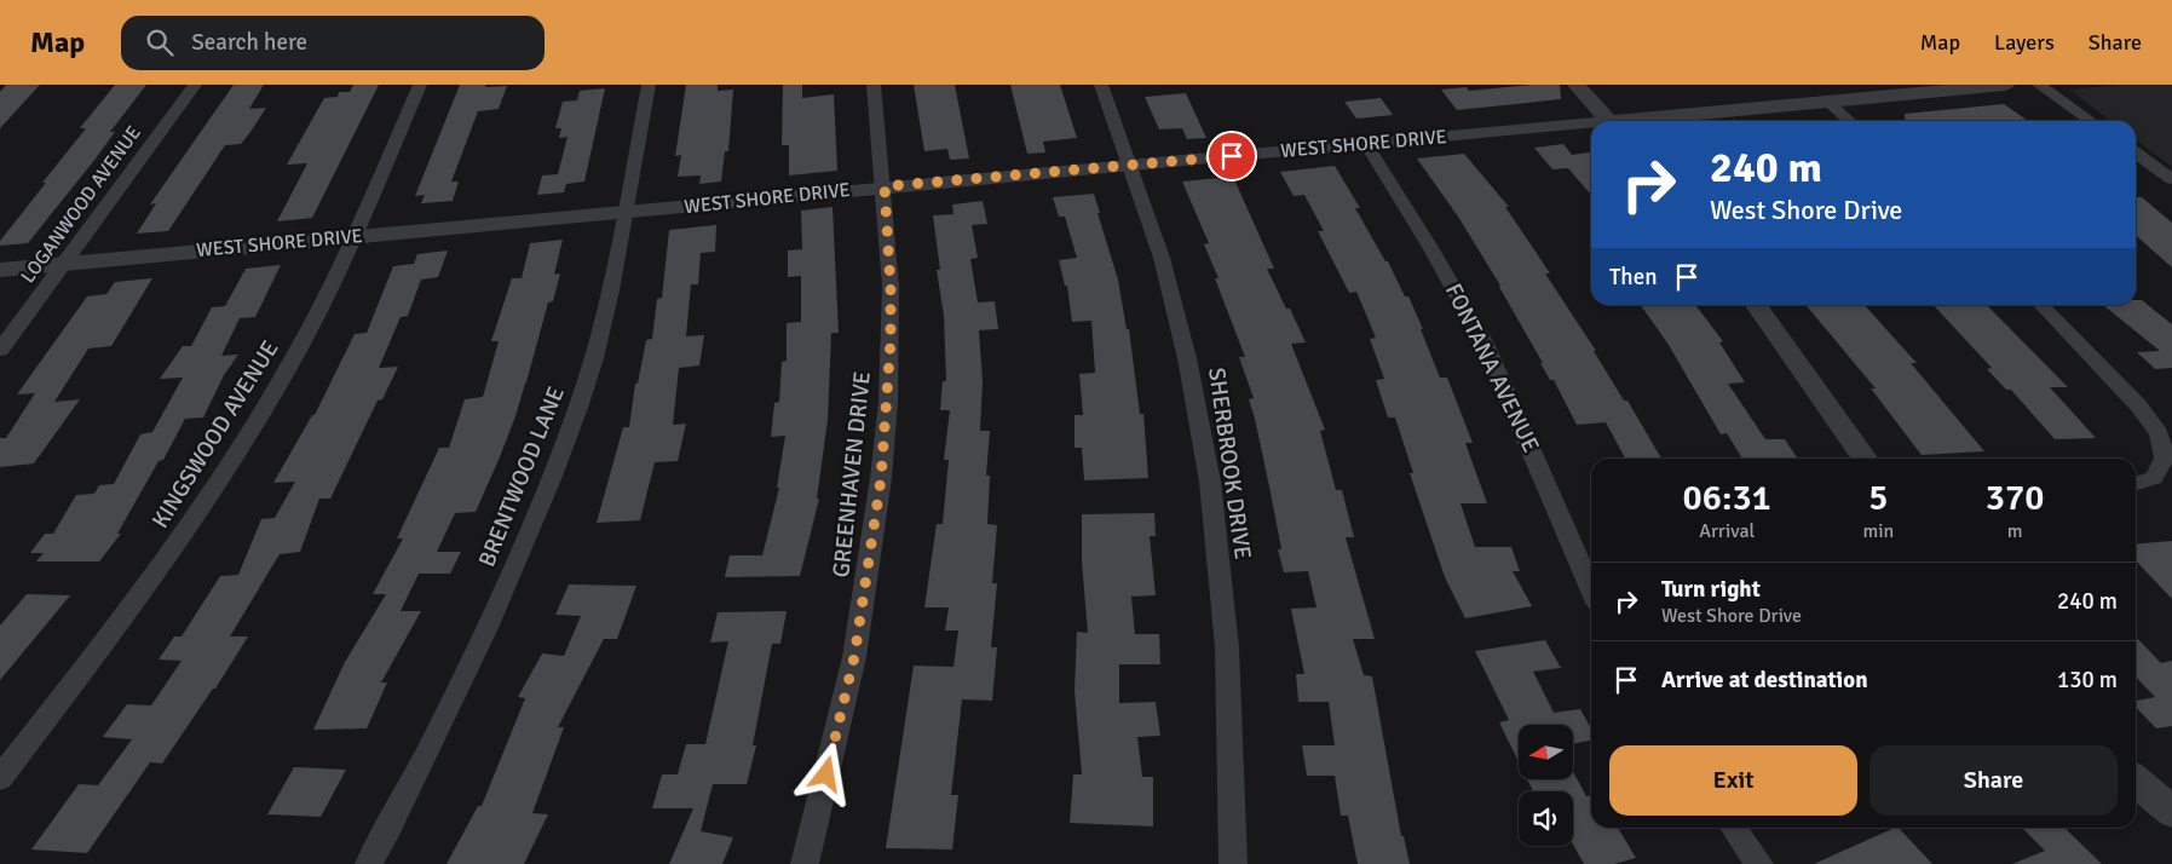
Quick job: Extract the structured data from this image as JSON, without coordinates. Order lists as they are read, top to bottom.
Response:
{
  "streets": {
    "street": [
      "WEST SHORE DRIVE",
      "LOGANWOOD AVENUE",
      "FONTANA AVENUE",
      "KINGSWOOD AVENUE",
      "SHERBROOK DRIVE",
      "GREENHAVEN DRIVE",
      "BRENTWOOD LANE"
    ]
  },
  "crossings": [
    ["WEST SHORE DRIVE", "LOGANWOOD AVENUE"],
    ["WEST SHORE DRIVE", "FONTANA AVENUE"],
    ["WEST SHORE DRIVE", "KINGSWOOD AVENUE"],
    ["WEST SHORE DRIVE", "SHERBROOK DRIVE"],
    ["WEST SHORE DRIVE", "GREENHAVEN DRIVE"],
    ["WEST SHORE DRIVE", "BRENTWOOD LANE"]
  ],
  "north": "left",
  "page": {
    "header": "Map",
    "search": "Search here",
    "nav": ["Map", "Layers", "Share"],
    "turn": ["240 m", "West Shore Drive"],
    "then": "Then",
    "eta": [
      "06:31",
      "Arrival",
      "5",
      "min",
      "370",
      "m"
    ],
    "list": [
      {
        "name": "Turn right",
        "note": "West Shore Drive",
        "value": "240 m"
      },
      {
        "name": "Arrive at destination",
        "value": "130 m"
      }
    ],
    "buttons": ["Exit", "Share"]
  }
}
